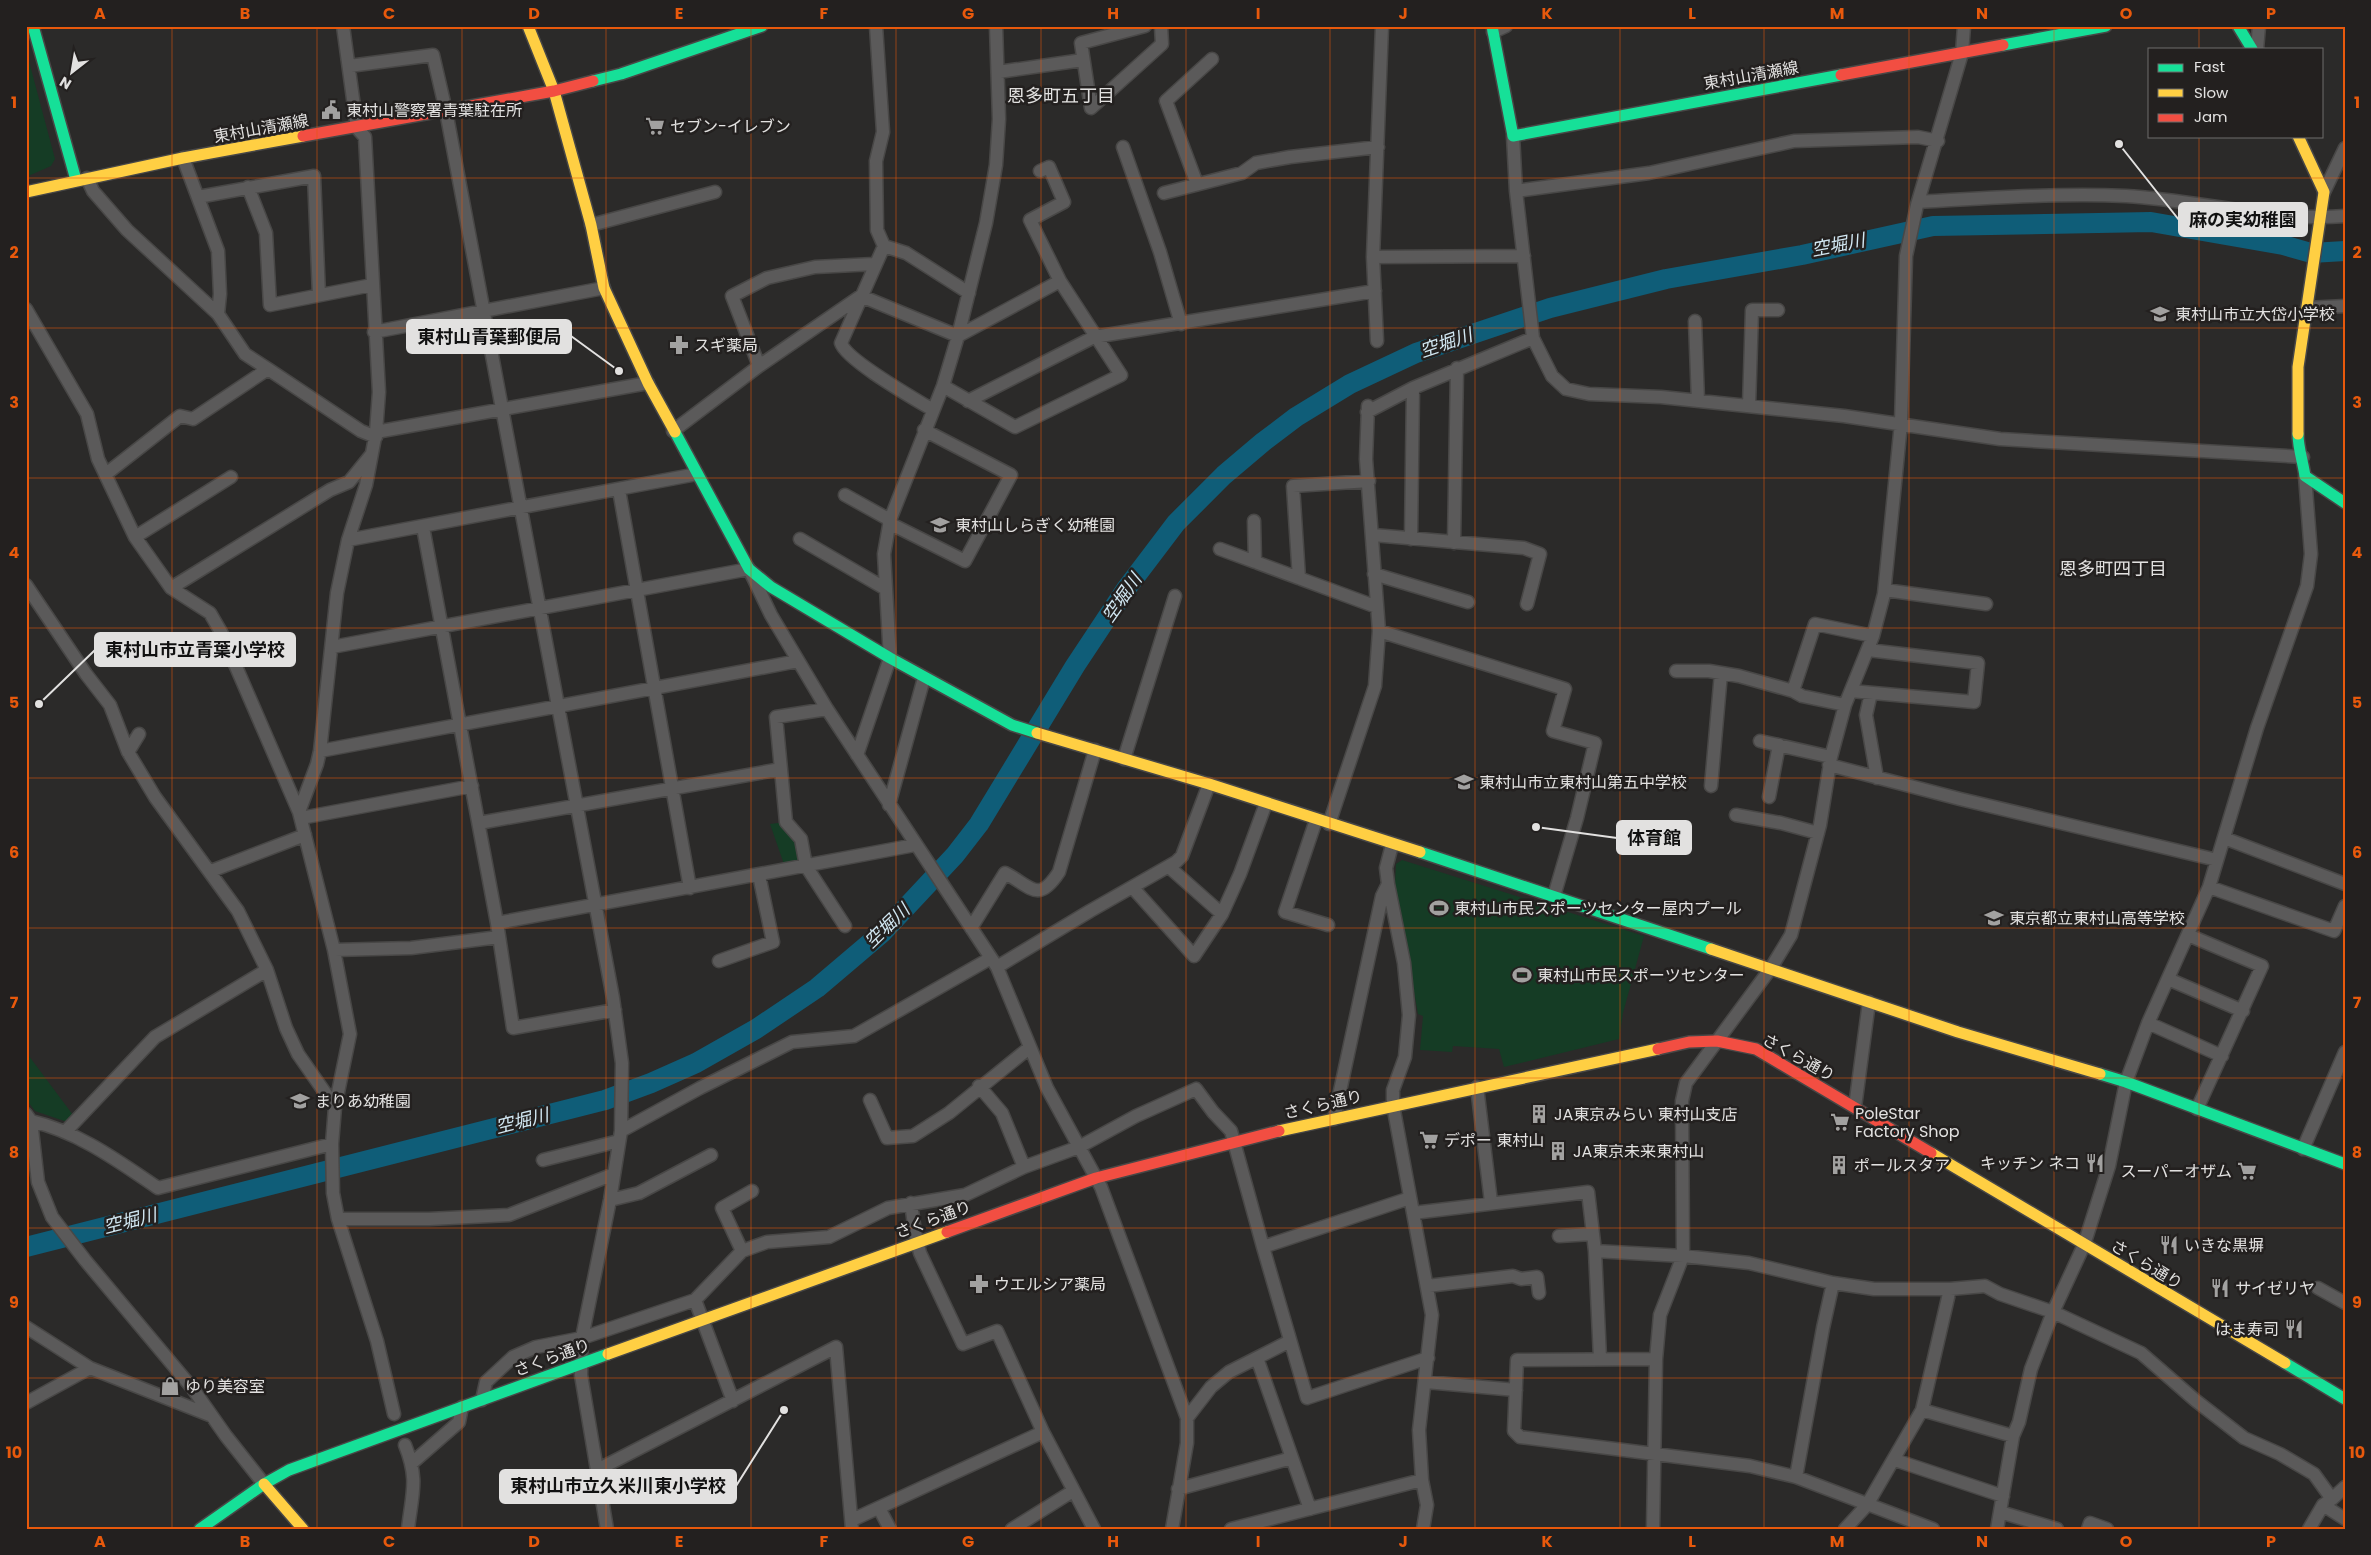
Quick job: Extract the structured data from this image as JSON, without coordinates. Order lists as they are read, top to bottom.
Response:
{
  "streets": {
    "street": ["東村山清瀬線", "さくら通り"]
  },
  "districts": ["恩多町五丁目", "恩多町四丁目"],
  "water": ["空堀川"],
  "places": {
    "public building": ["東村山警察署青葉駐在所"],
    "supermarket": [
      "セブン-イレブン",
      "PoleStar Factory Shop",
      "デポー 東村山",
      "スーパーオザム"
    ],
    "other": [
      "麻の実幼稚園",
      "東村山青葉郵便局",
      "東村山市立青葉小学校",
      "体育館",
      "東村山市立久米川東小学校"
    ],
    "school or university": [
      "東村山市立大岱小学校",
      "東村山しらぎく幼稚園",
      "東村山市立東村山第五中学校",
      "東京都立東村山高等学校",
      "まりあ幼稚園"
    ],
    "pharmacy": ["スギ薬局", "ウエルシア薬局"],
    "sports": ["東村山市民スポーツセンター屋内プール", "東村山市民スポーツセンター"],
    "building": ["JA東京みらい 東村山支店", "JA東京未来東村山", "ポールスタア"],
    "restaurant": [
      "キッチン ネコ",
      "いきな黒塀",
      "サイゼリヤ",
      "はま寿司"
    ],
    "shop": ["ゆり美容室"]
  },
  "legend": ["Fast", "Slow", "Jam"],
  "north": "bottom left",
  "grid": {
    "columns": [
      "A",
      "B",
      "C",
      "D",
      "E",
      "F",
      "G",
      "H",
      "I",
      "J",
      "K",
      "L",
      "M",
      "N",
      "O",
      "P"
    ],
    "rows": [
      "1",
      "2",
      "3",
      "4",
      "5",
      "6",
      "7",
      "8",
      "9",
      "10"
    ]
  }
}
